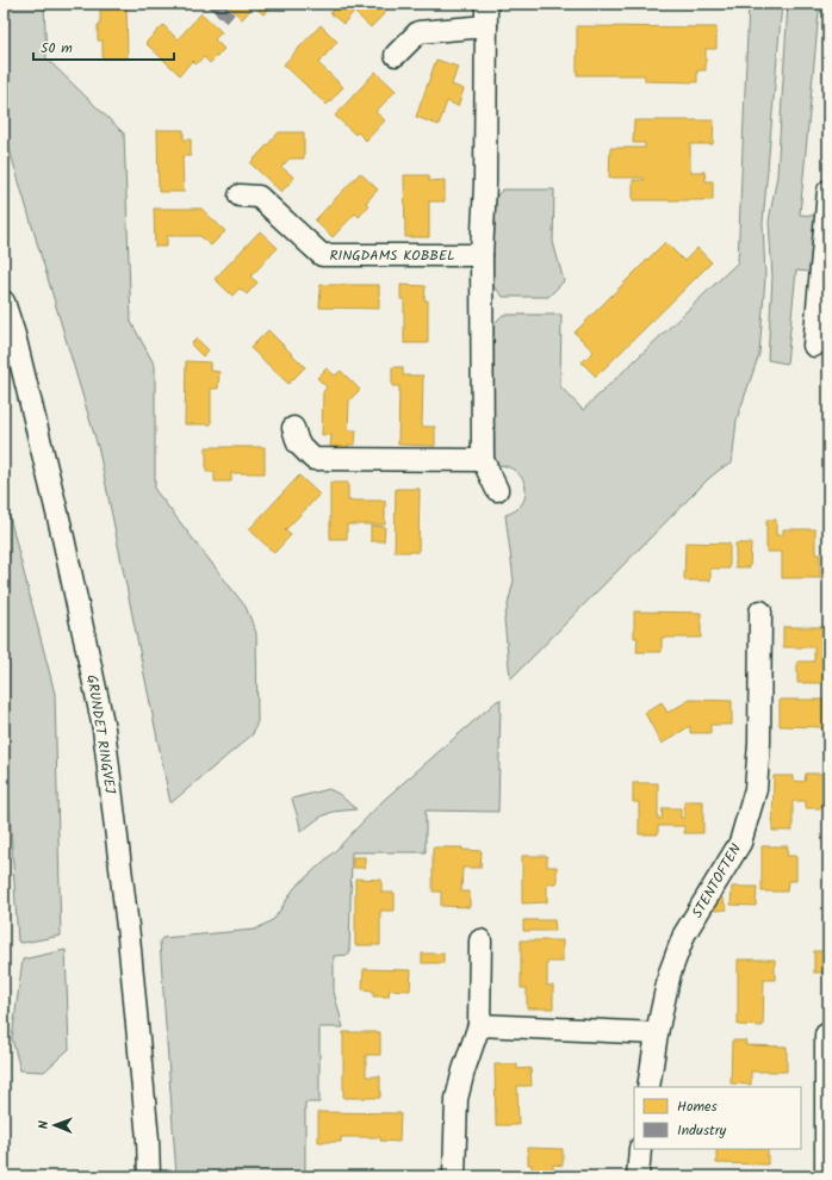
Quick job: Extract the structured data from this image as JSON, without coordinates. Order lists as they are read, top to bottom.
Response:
{
  "streets": {
    "street": ["RINGDAMS KOBBEL", "GRUNDET RINGVEJ", "STENTOFTEN"]
  },
  "legend": ["Homes", "Industry"],
  "scale_bar": "50 m",
  "north": "left"
}
